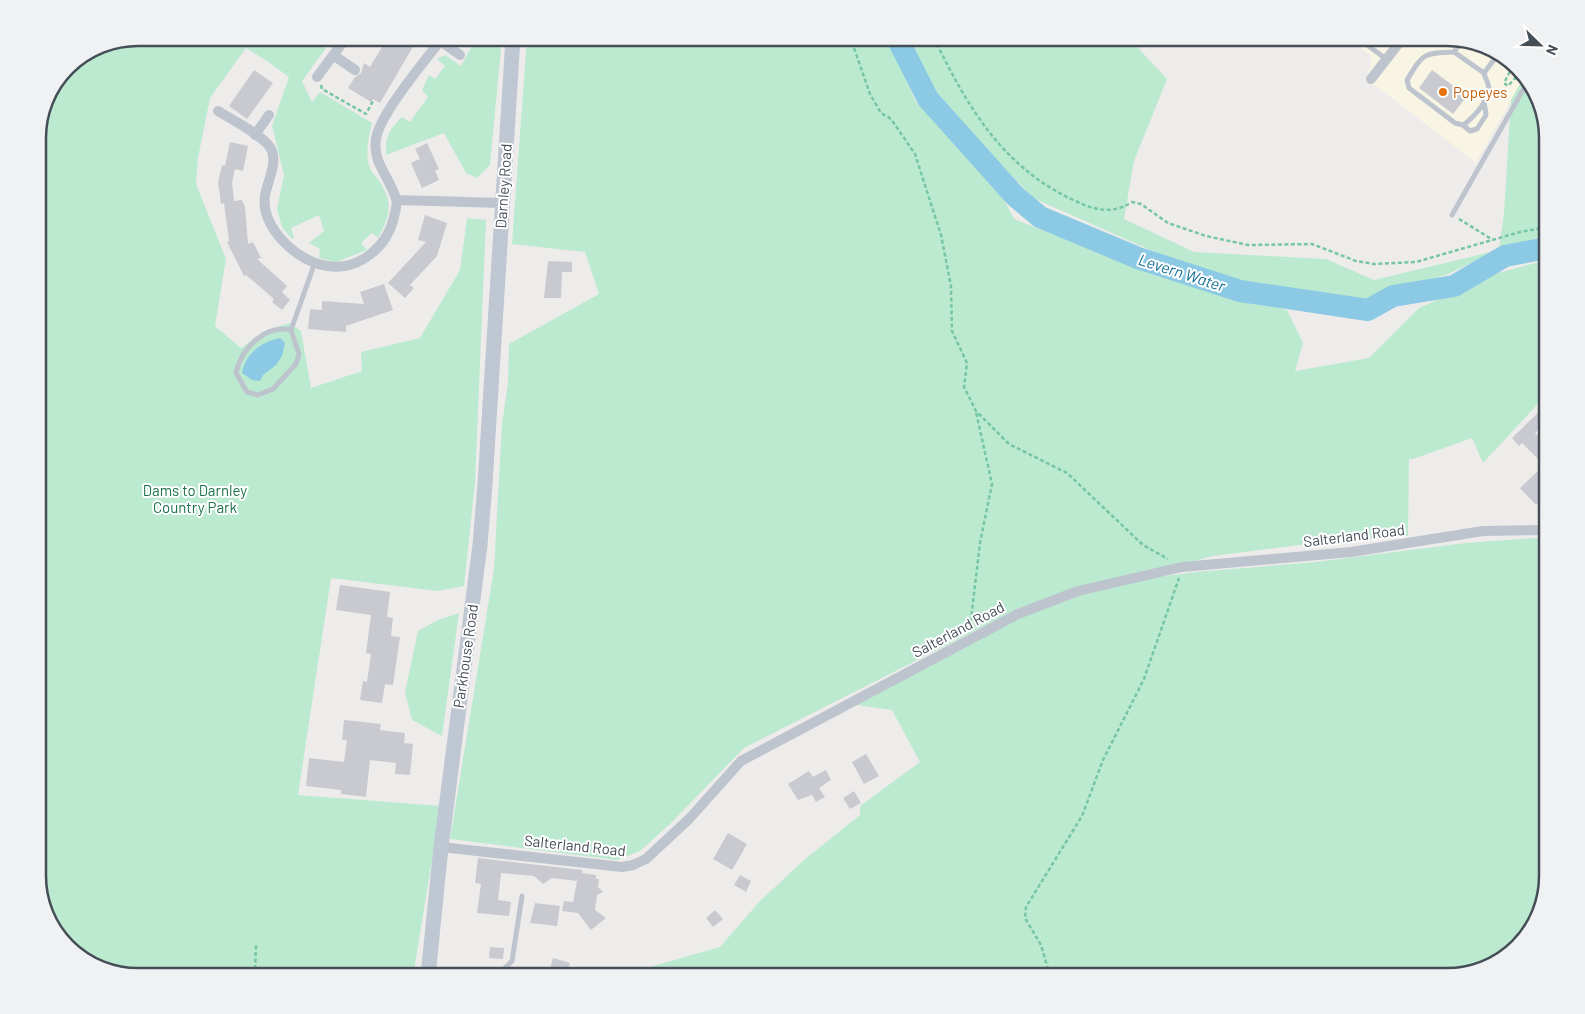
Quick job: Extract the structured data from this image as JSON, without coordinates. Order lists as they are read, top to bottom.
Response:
{
  "streets": {
    "main road": ["Darnley Road", "Parkhouse Road"],
    "street": ["Salterland Road"]
  },
  "crossings": [
    ["Darnley Road", "Parkhouse Road"],
    ["Salterland Road", "Parkhouse Road"]
  ],
  "water": ["Levern Water"],
  "parks": ["Dams to Darnley Country Park"],
  "places": ["Popeyes"],
  "north": "bottom right"
}
